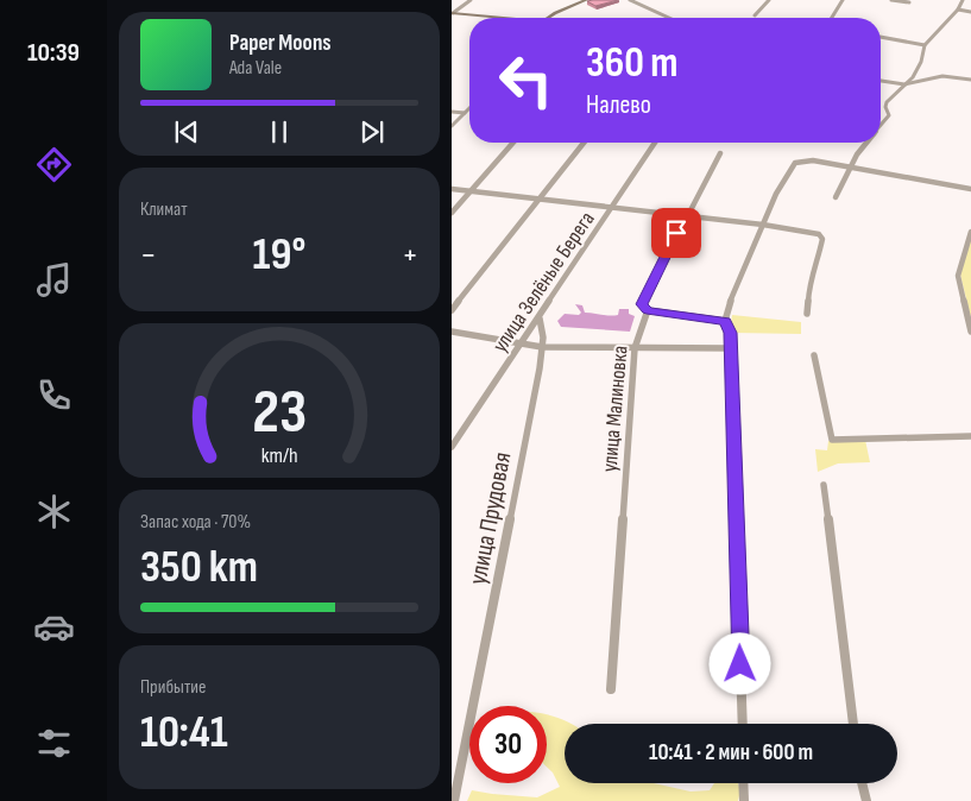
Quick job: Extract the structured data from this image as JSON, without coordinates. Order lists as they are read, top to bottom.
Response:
{
  "streets": {
    "street": ["улица Зелёные Берега", "улица Малиновка", "улица Прудовая"]
  },
  "crossings": [
    ["улица Зелёные Берега", "улица Прудовая"]
  ],
  "page": {
    "tabs": "10:39",
    "turn": ["360 m", "Налево"],
    "song": ["Paper Moons", "Ada Vale"],
    "tile": [
      "Климат",
      ["Запас хода · 70%", "350 km"],
      ["Прибытие", "10:41"]
    ],
    "heat": ["−", "19°", "+"],
    "limit": "30",
    "trip": "10:41 · 2 мин · 600 m",
    "gauge": ["23", "km/h"]
  }
}
